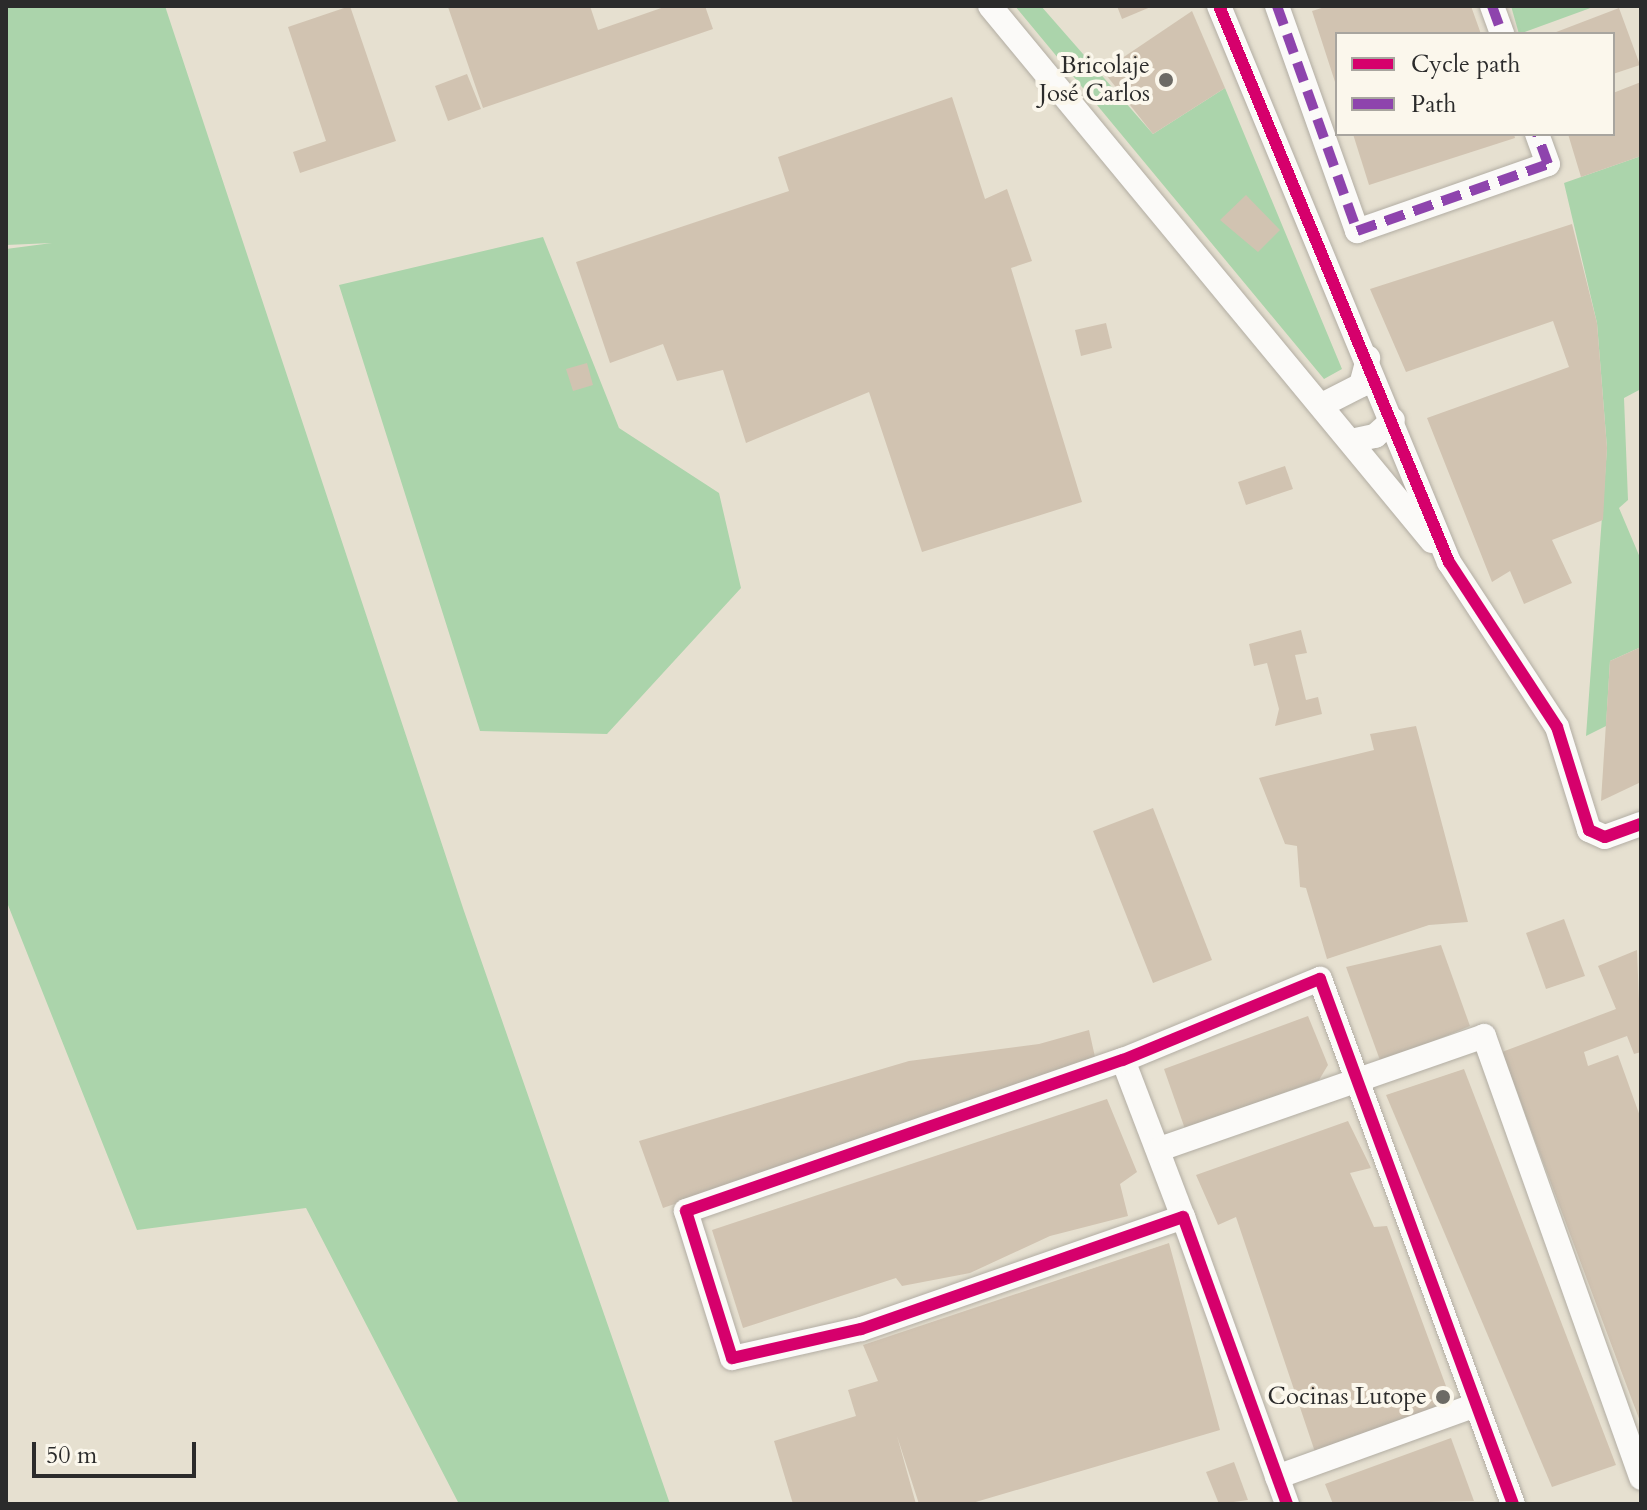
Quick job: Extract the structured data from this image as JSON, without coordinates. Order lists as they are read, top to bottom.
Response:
{
  "places": ["Bricolaje José Carlos", "Cocinas Lutope"],
  "legend": ["Cycle path", "Path"],
  "scale_bar": "50 m"
}
